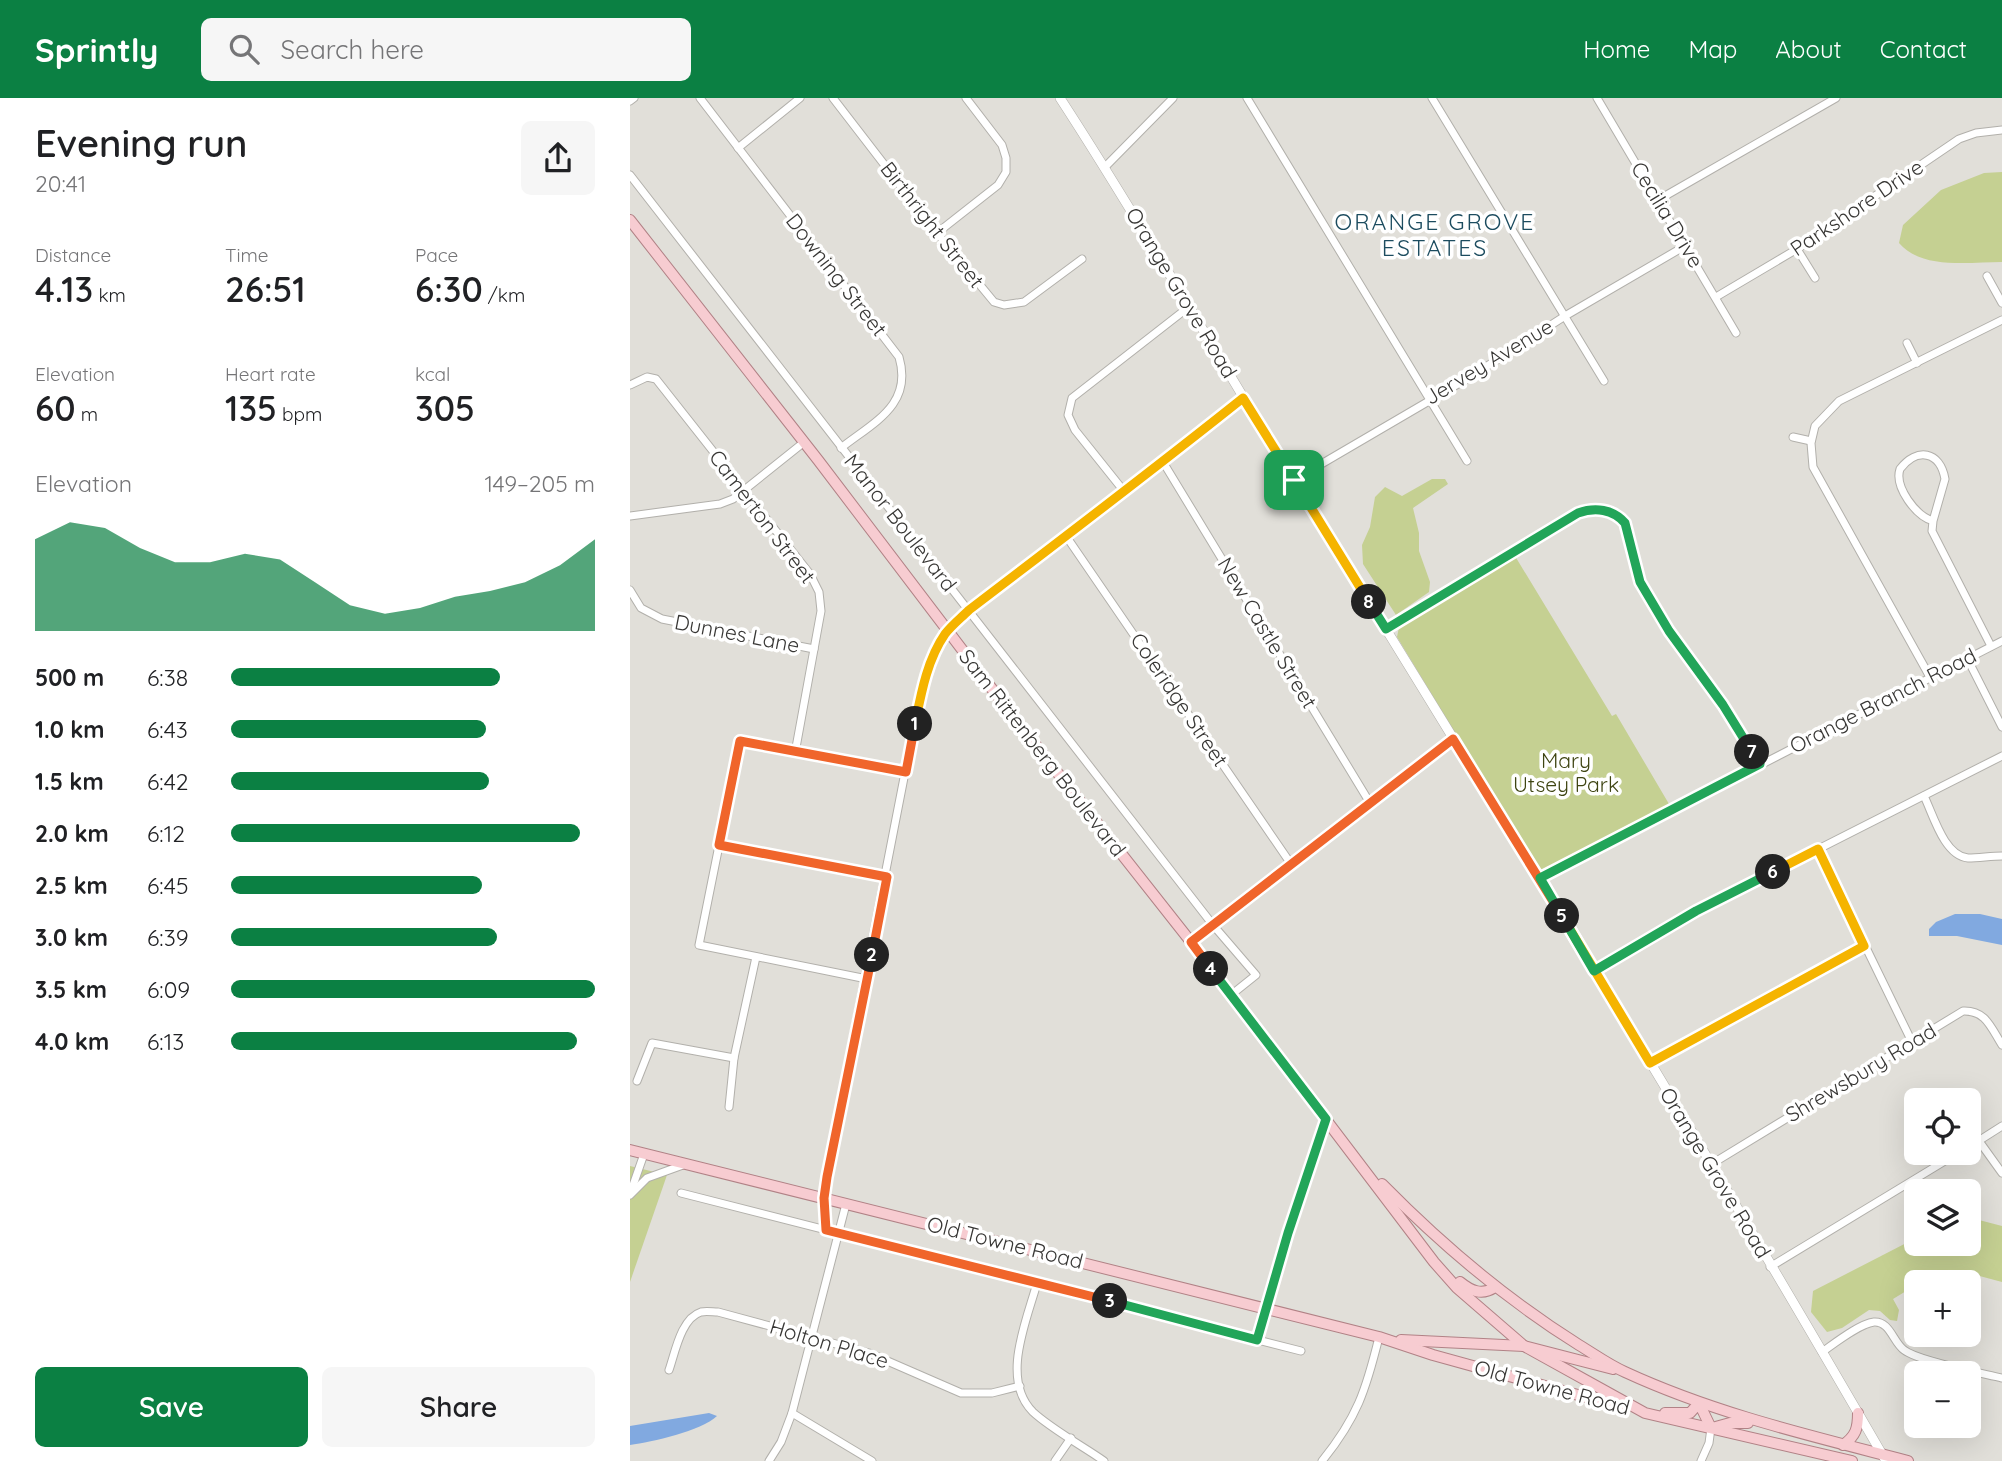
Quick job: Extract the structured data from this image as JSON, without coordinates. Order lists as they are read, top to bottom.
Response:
{
  "streets": {
    "main road": ["Sam Rittenberg Boulevard", "Old Towne Road"],
    "street": [
      "Parkshore Drive",
      "Cecilia Drive",
      "Birthright Street",
      "Downing Street",
      "Orange Grove Road",
      "Jervey Avenue",
      "Camerton Street",
      "Manor Boulevard",
      "New Castle Street",
      "Dunnes Lane",
      "Coleridge Street",
      "Orange Branch Road",
      "Shrewsbury Road",
      "Holton Place"
    ]
  },
  "crossings": [
    ["Parkshore Drive", "Cecilia Drive"],
    ["Cecilia Drive", "Jervey Avenue"],
    ["Downing Street", "Manor Boulevard"],
    ["Orange Grove Road", "Jervey Avenue"],
    ["Orange Grove Road", "Orange Branch Road"],
    ["Orange Grove Road", "Sam Rittenberg Boulevard"],
    ["Orange Grove Road", "Shrewsbury Road"],
    ["Camerton Street", "Dunnes Lane"],
    ["Manor Boulevard", "Sam Rittenberg Boulevard"],
    ["Sam Rittenberg Boulevard", "Old Towne Road"]
  ],
  "districts": ["ORANGE GROVE ESTATES"],
  "parks": ["Mary Utsey Park"],
  "page": {
    "header": "Sprintly",
    "search": "Search here",
    "nav": [
      "Home",
      "Map",
      "About",
      "Contact"
    ],
    "heading": ["Evening run", "20:41"],
    "stats": [
      ["Distance", "4.13 km"],
      ["Time", "26:51"],
      ["Pace", "6:30 /km"],
      ["Elevation", "60 m"],
      ["Heart rate", "135 bpm"],
      ["kcal", "305"]
    ],
    "chart": ["Elevation", "149–205 m"],
    "pins": [
      "8",
      "1",
      "7",
      "6",
      "5",
      "2",
      "4",
      "3"
    ],
    "list": [
      {
        "name": "500 m",
        "note": "6:38"
      },
      {
        "name": "1.0 km",
        "note": "6:43"
      },
      {
        "name": "1.5 km",
        "note": "6:42"
      },
      {
        "name": "2.0 km",
        "note": "6:12"
      },
      {
        "name": "2.5 km",
        "note": "6:45"
      },
      {
        "name": "3.0 km",
        "note": "6:39"
      },
      {
        "name": "3.5 km",
        "note": "6:09"
      },
      {
        "name": "4.0 km",
        "note": "6:13"
      }
    ],
    "map_buttons": ["+", "−"],
    "buttons": ["Save", "Share"]
  }
}
